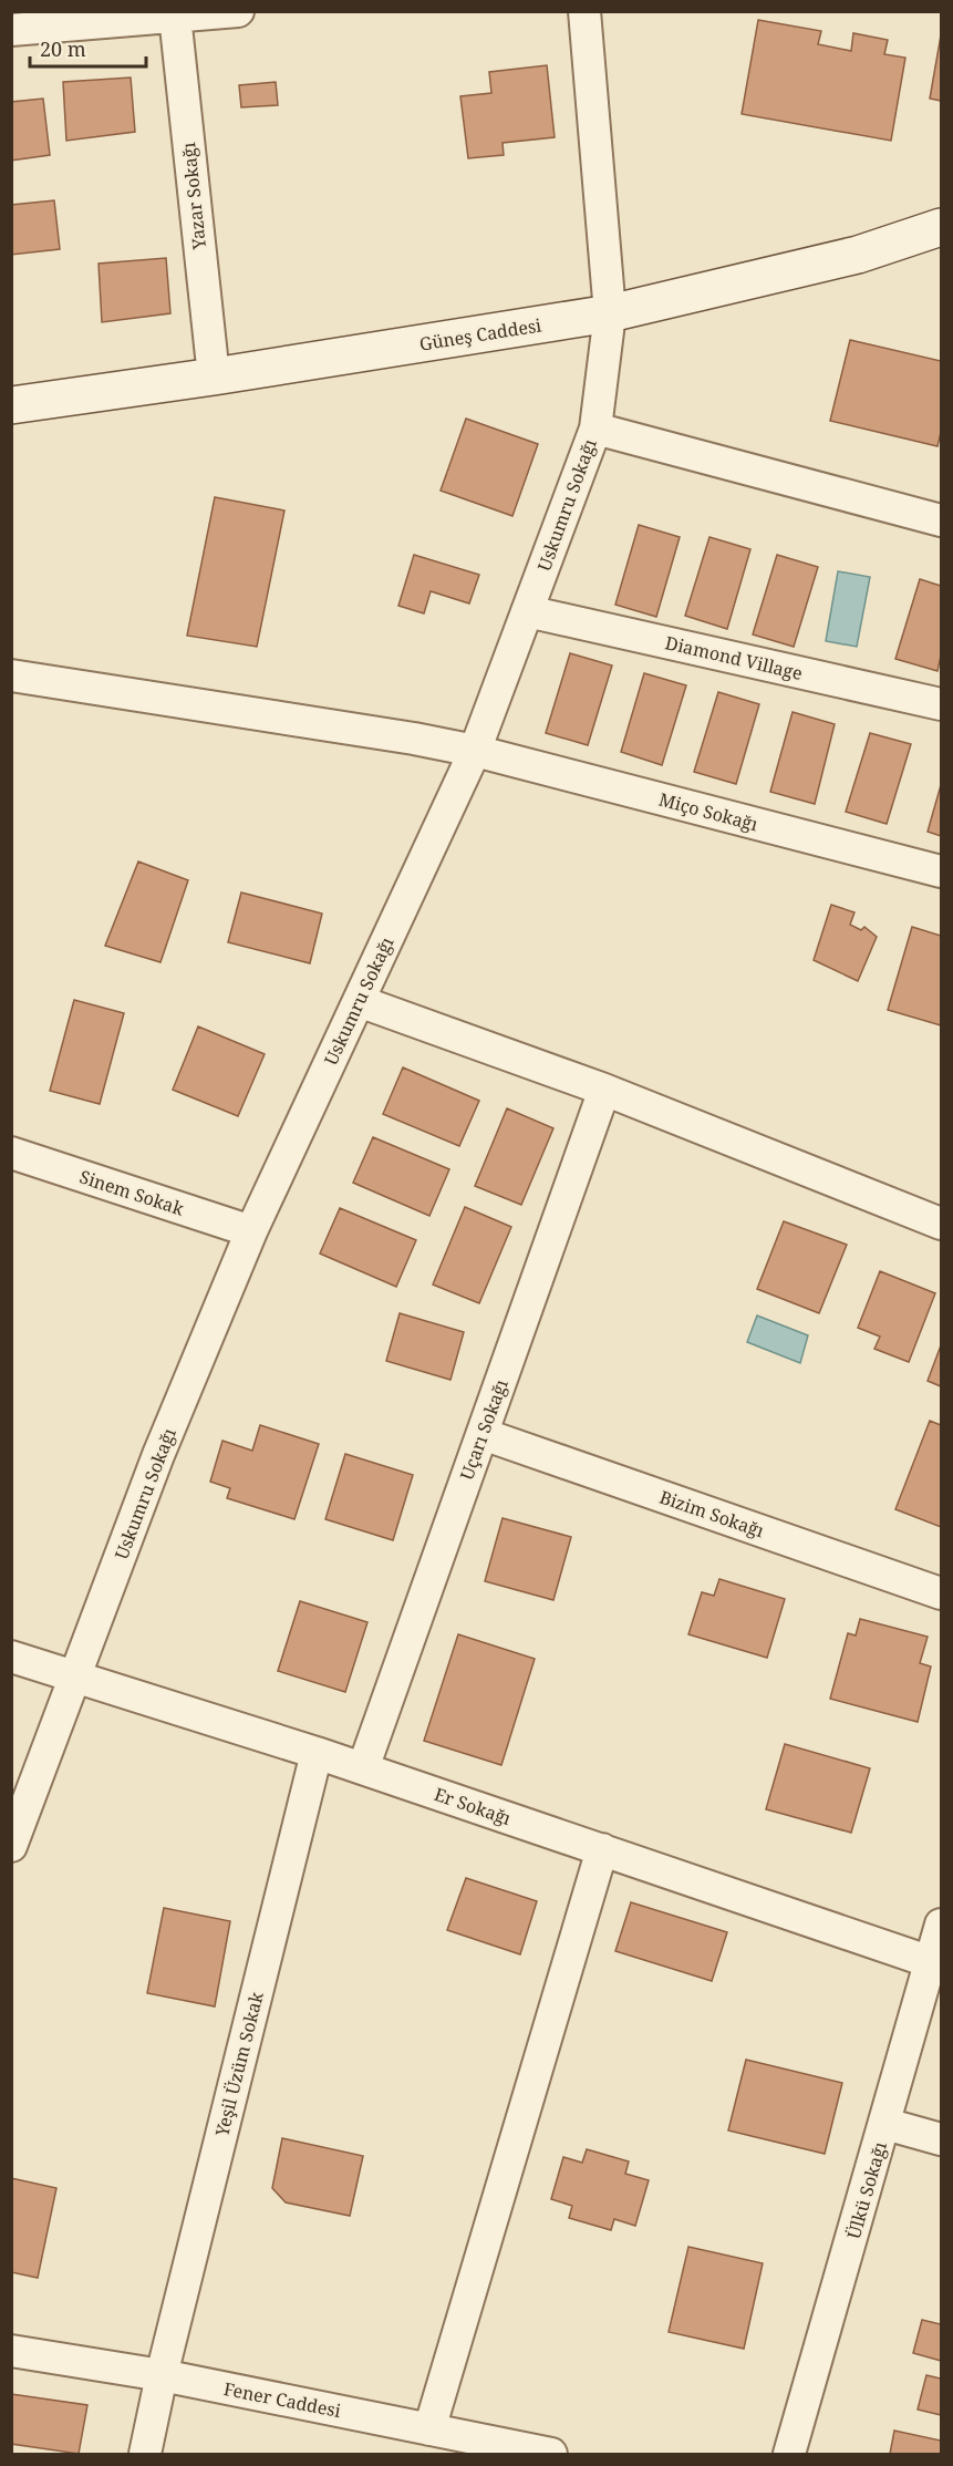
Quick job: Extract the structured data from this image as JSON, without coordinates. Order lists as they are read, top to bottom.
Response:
{
  "streets": {
    "main road": ["Güneş Caddesi"],
    "street": [
      "Yazar Sokağı",
      "Uskumru Sokağı",
      "Diamond Village",
      "Miço Sokağı",
      "Sinem Sokak",
      "Uçarı Sokağı",
      "Bizim Sokağı",
      "Er Sokağı",
      "Yeşil Üzüm Sokak",
      "Ülkü Sokağı",
      "Fener Caddesi"
    ]
  },
  "crossings": [
    ["Yazar Sokağı", "Güneş Caddesi"],
    ["Güneş Caddesi", "Uskumru Sokağı"],
    ["Uskumru Sokağı", "Diamond Village"],
    ["Uskumru Sokağı", "Miço Sokağı"],
    ["Uskumru Sokağı", "Sinem Sokak"],
    ["Uskumru Sokağı", "Er Sokağı"],
    ["Uçarı Sokağı", "Bizim Sokağı"],
    ["Uçarı Sokağı", "Er Sokağı"],
    ["Er Sokağı", "Yeşil Üzüm Sokak"],
    ["Er Sokağı", "Ülkü Sokağı"],
    ["Yeşil Üzüm Sokak", "Fener Caddesi"]
  ],
  "scale_bar": "20 m"
}
